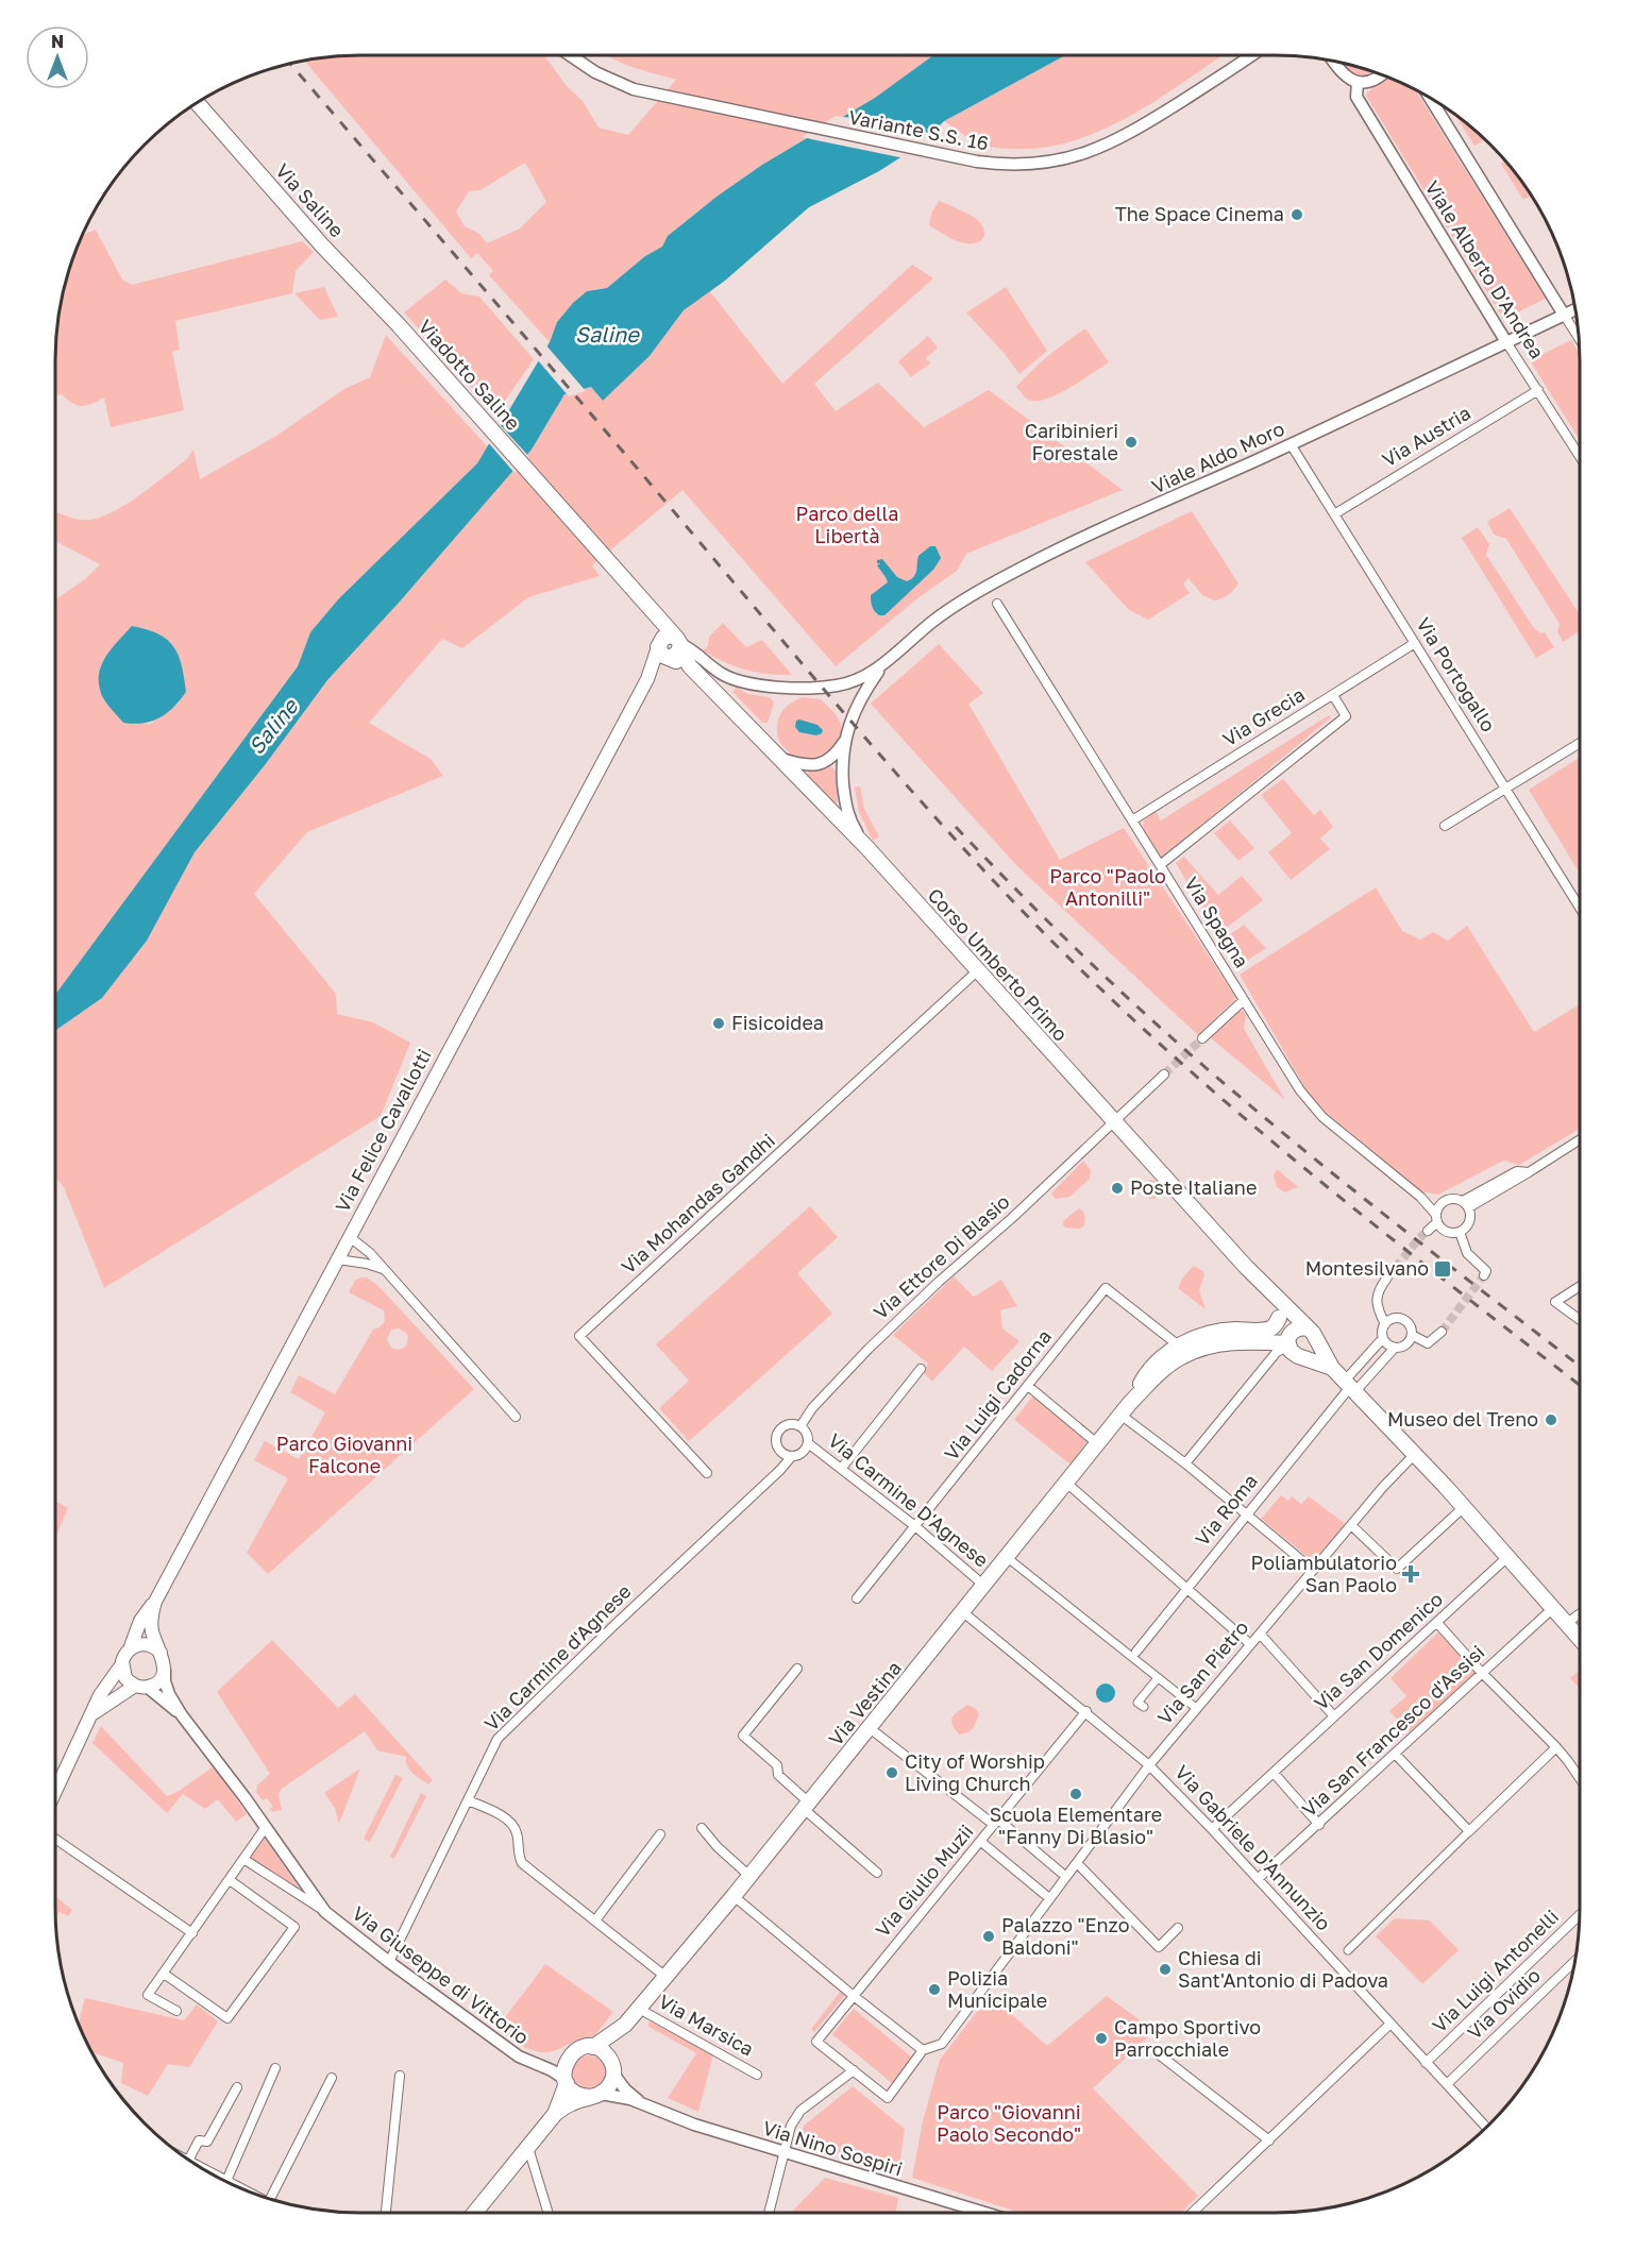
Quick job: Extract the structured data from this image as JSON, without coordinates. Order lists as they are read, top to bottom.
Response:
{
  "streets": {
    "main road": [
      "Via Saline",
      "Viadotto Saline",
      "Corso Umberto Primo",
      "Via Felice Cavallotti",
      "Via Vestina"
    ],
    "street": [
      "Variante S.S. 16",
      "Viale Alberto D'Andrea",
      "Via Austria",
      "Viale Aldo Moro",
      "Via Portogallo",
      "Via Grecia",
      "Via Spagna",
      "Via Mohandas Gandhi",
      "Via Ettore Di Blasio",
      "Via Luigi Cadorna",
      "Via Carmine D'Agnese",
      "Via Roma",
      "Via San Domenico",
      "Via Carmine d'Agnese",
      "Via San Pietro",
      "Via San Francesco d'Assisi",
      "Via Gabriele D'Annunzio",
      "Via Giulio Muzii",
      "Via Luigi Antonelli",
      "Via Giuseppe di Vittorio",
      "Via Ovidio",
      "Via Marsica",
      "Via Nino Sospiri"
    ]
  },
  "crossings": [
    ["Via Saline", "Viadotto Saline"],
    ["Viale Alberto D'Andrea", "Via Austria"],
    ["Viale Alberto D'Andrea", "Viale Aldo Moro"],
    ["Viadotto Saline", "Viale Aldo Moro"],
    ["Viadotto Saline", "Corso Umberto Primo"],
    ["Viadotto Saline", "Via Felice Cavallotti"],
    ["Via Austria", "Via Portogallo"],
    ["Viale Aldo Moro", "Via Portogallo"],
    ["Viale Aldo Moro", "Corso Umberto Primo"],
    ["Viale Aldo Moro", "Via Felice Cavallotti"],
    ["Via Portogallo", "Via Grecia"],
    ["Via Grecia", "Via Spagna"],
    ["Corso Umberto Primo", "Via Felice Cavallotti"],
    ["Corso Umberto Primo", "Via Mohandas Gandhi"],
    ["Corso Umberto Primo", "Via Ettore Di Blasio"],
    ["Corso Umberto Primo", "Via Roma"],
    ["Corso Umberto Primo", "Via San Domenico"],
    ["Corso Umberto Primo", "Via San Pietro"],
    ["Corso Umberto Primo", "Via Vestina"],
    ["Corso Umberto Primo", "Via San Francesco d'Assisi"],
    ["Via Felice Cavallotti", "Via Giuseppe di Vittorio"],
    ["Via Ettore Di Blasio", "Via Carmine D'Agnese"],
    ["Via Ettore Di Blasio", "Via Carmine d'Agnese"],
    ["Via Luigi Cadorna", "Via Carmine D'Agnese"],
    ["Via Luigi Cadorna", "Via Vestina"],
    ["Via Carmine D'Agnese", "Via Carmine d'Agnese"],
    ["Via Carmine D'Agnese", "Via Vestina"],
    ["Via San Domenico", "Via Gabriele D'Annunzio"],
    ["Via Carmine d'Agnese", "Via Giuseppe di Vittorio"],
    ["Via San Pietro", "Via Gabriele D'Annunzio"],
    ["Via Vestina", "Via Gabriele D'Annunzio"],
    ["Via Vestina", "Via Giulio Muzii"],
    ["Via Vestina", "Via Giuseppe di Vittorio"],
    ["Via Vestina", "Via Marsica"],
    ["Via Vestina", "Via Nino Sospiri"],
    ["Via San Francesco d'Assisi", "Via Gabriele D'Annunzio"],
    ["Via Gabriele D'Annunzio", "Via Giulio Muzii"],
    ["Via Gabriele D'Annunzio", "Via Luigi Antonelli"],
    ["Via Gabriele D'Annunzio", "Via Ovidio"],
    ["Via Giuseppe di Vittorio", "Via Nino Sospiri"]
  ],
  "water": ["Saline"],
  "parks": [
    "Parco della Libertà",
    "Parco \"Paolo Antonilli\"",
    "Parco Giovanni Falcone",
    "Parco \"Giovanni Paolo Secondo\""
  ],
  "places": {
    "other": [
      "The Space Cinema",
      "Caribinieri Forestale",
      "Fisicoidea",
      "Poste Italiane",
      "Museo del Treno",
      "City of Worship Living Church",
      "Scuola Elementare \"Fanny Di Blasio\"",
      "Palazzo \"Enzo Baldoni\"",
      "Chiesa di Sant'Antonio di Padova",
      "Polizia Municipale",
      "Campo Sportivo Parrocchiale"
    ],
    "transit": ["Montesilvano"],
    "health": ["Poliambulatorio San Paolo"]
  },
  "north": "top"
}
